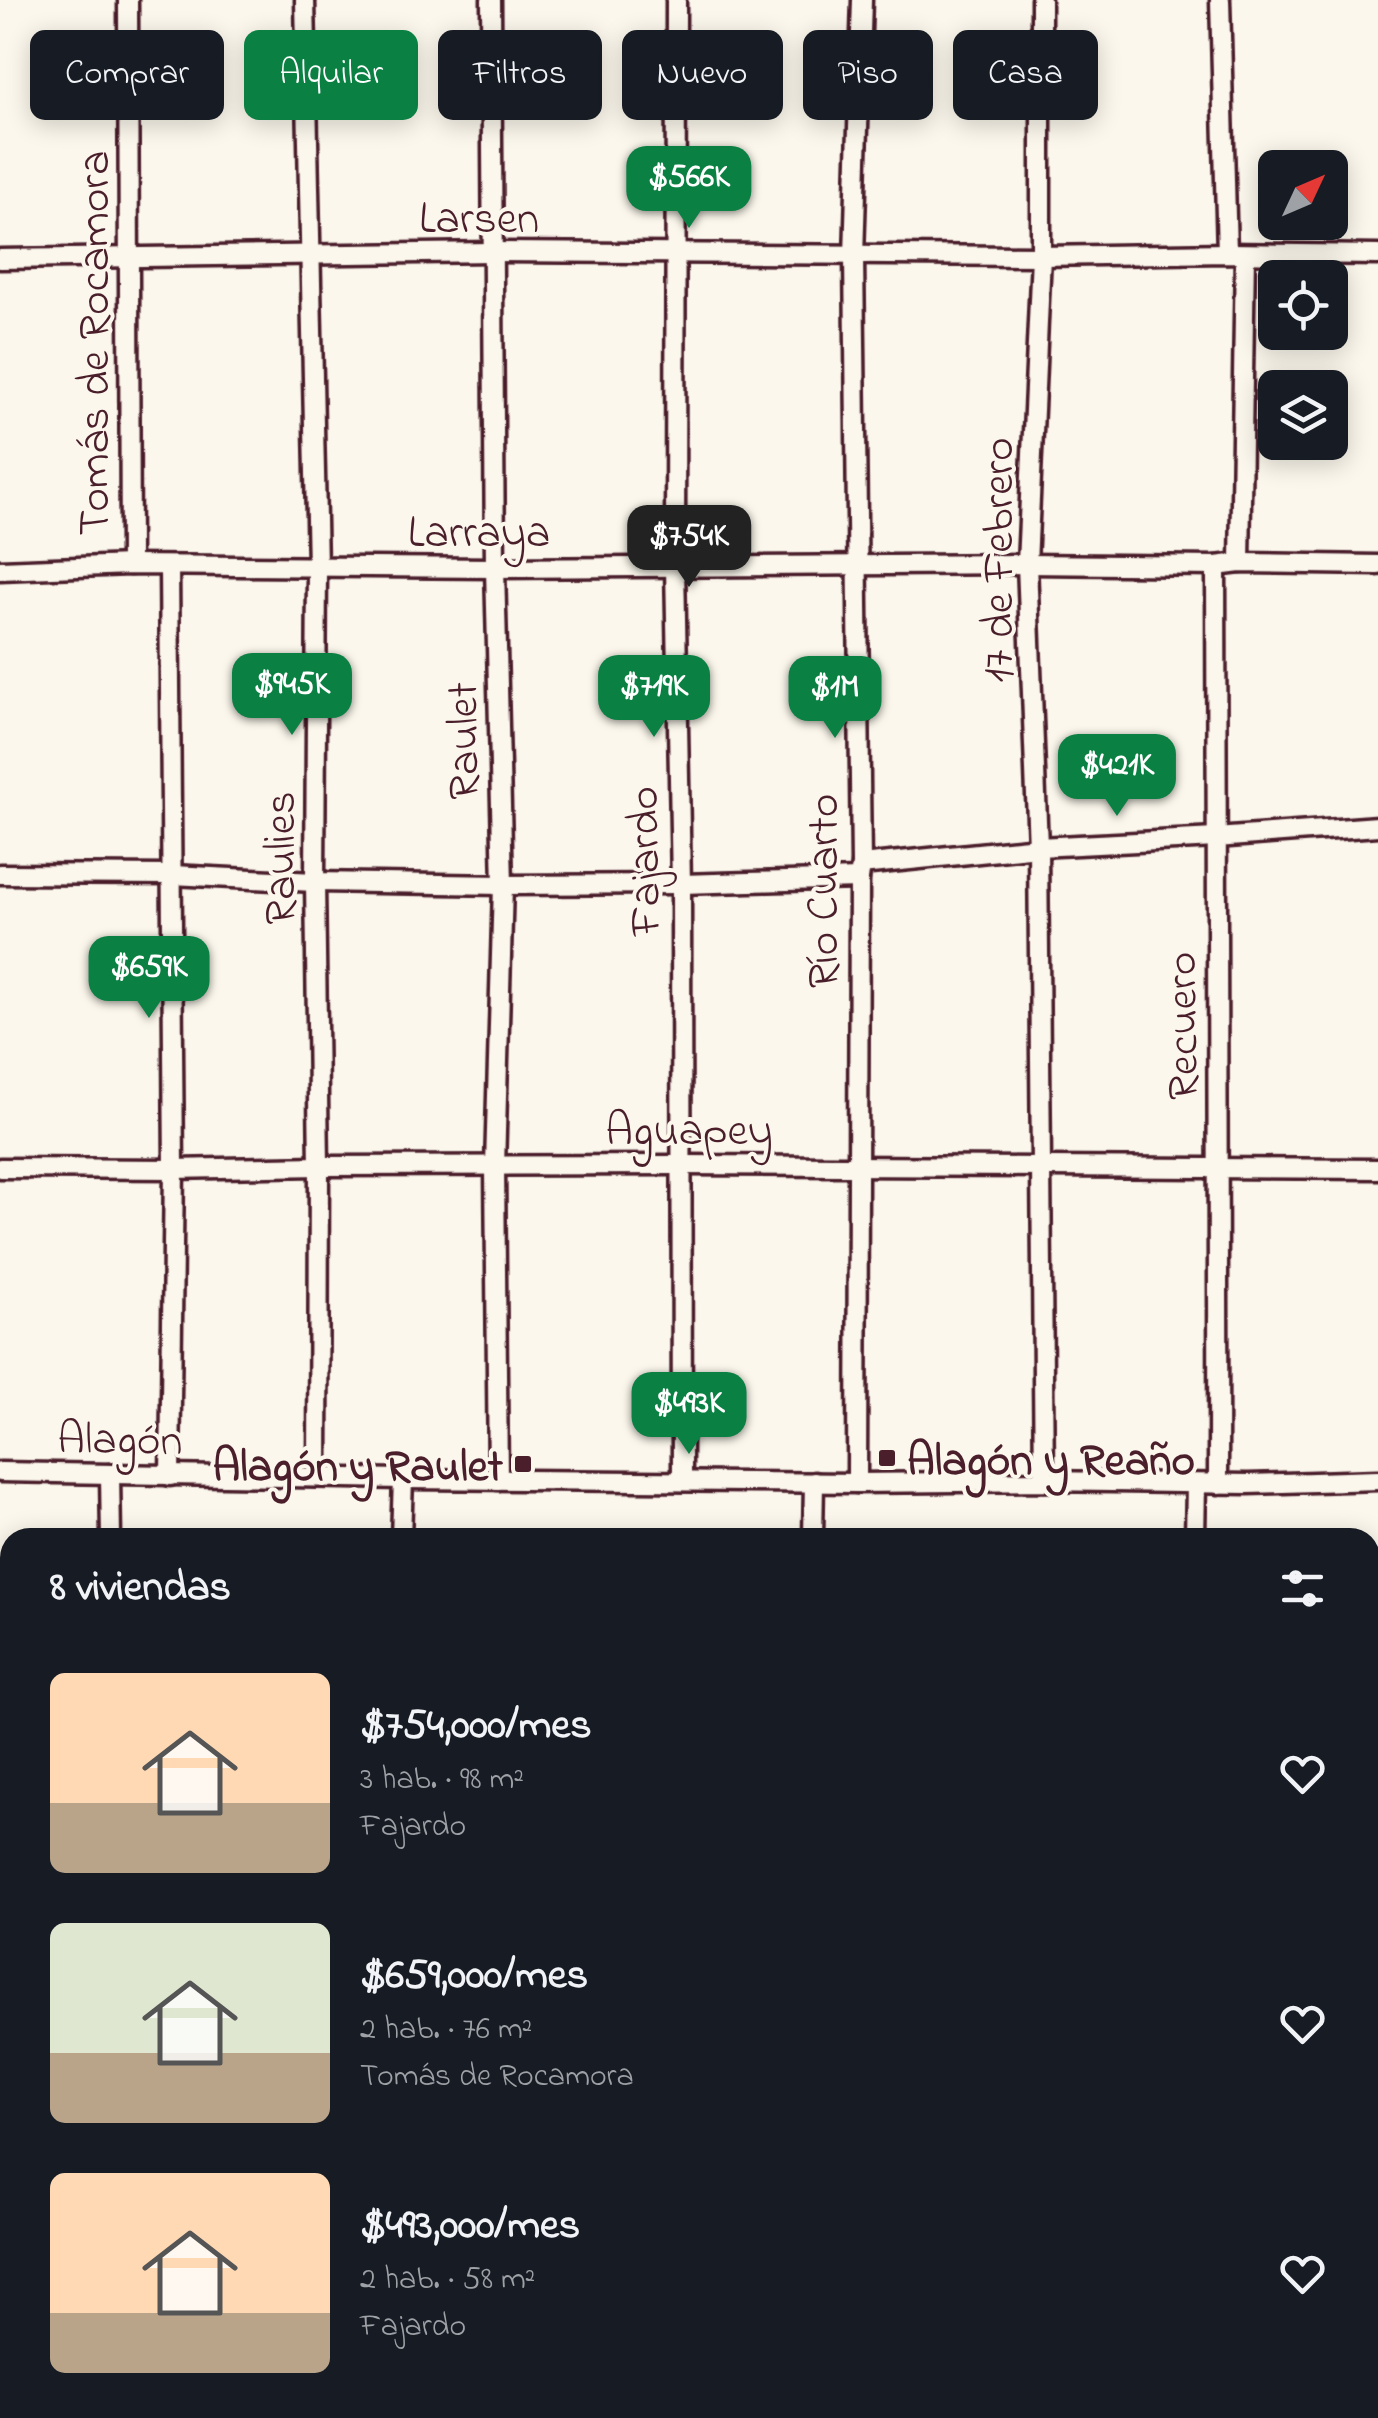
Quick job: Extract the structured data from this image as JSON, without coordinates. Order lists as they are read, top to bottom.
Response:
{
  "streets": {
    "street": [
      "Larsen",
      "Tomás de Rocamora",
      "Larraya",
      "17 de Febrero",
      "Raulet",
      "Raulies",
      "Fajardo",
      "Río Cuarto",
      "Recuero",
      "Aguapey",
      "Alagón"
    ]
  },
  "crossings": [
    ["Larsen", "Tomás de Rocamora"],
    ["Larsen", "17 de Febrero"],
    ["Larsen", "Raulet"],
    ["Larsen", "Raulies"],
    ["Larsen", "Fajardo"],
    ["Larsen", "Río Cuarto"],
    ["Tomás de Rocamora", "Larraya"],
    ["Tomás de Rocamora", "Aguapey"],
    ["Tomás de Rocamora", "Alagón"],
    ["Larraya", "17 de Febrero"],
    ["Larraya", "Raulet"],
    ["Larraya", "Raulies"],
    ["Larraya", "Fajardo"],
    ["Larraya", "Río Cuarto"],
    ["Larraya", "Recuero"],
    ["17 de Febrero", "Aguapey"],
    ["17 de Febrero", "Alagón"],
    ["Raulet", "Aguapey"],
    ["Raulet", "Alagón"],
    ["Raulies", "Aguapey"],
    ["Raulies", "Alagón"],
    ["Fajardo", "Aguapey"],
    ["Fajardo", "Alagón"],
    ["Río Cuarto", "Aguapey"],
    ["Río Cuarto", "Alagón"],
    ["Recuero", "Aguapey"],
    ["Recuero", "Alagón"]
  ],
  "places": {
    "transit": ["Alagón y Reaño", "Alagón y Raulet"]
  },
  "north": "top right",
  "page": {
    "chip": [
      "Comprar",
      "Alquilar",
      "Filtros",
      "Nuevo",
      "Piso",
      "Casa"
    ],
    "price": [
      "$566K",
      "$754K",
      "$945K",
      "$719K",
      "$1M",
      "$421K",
      "$659K",
      "$493K"
    ],
    "heading": "8 viviendas",
    "list": [
      {
        "name": "$754,000/mes",
        "note": "3 hab. · 98 m² · Fajardo"
      },
      {
        "name": "$659,000/mes",
        "note": "2 hab. · 76 m² · Tomás de Rocamora"
      },
      {
        "name": "$493,000/mes",
        "note": "2 hab. · 58 m² · Fajardo"
      }
    ]
  }
}
